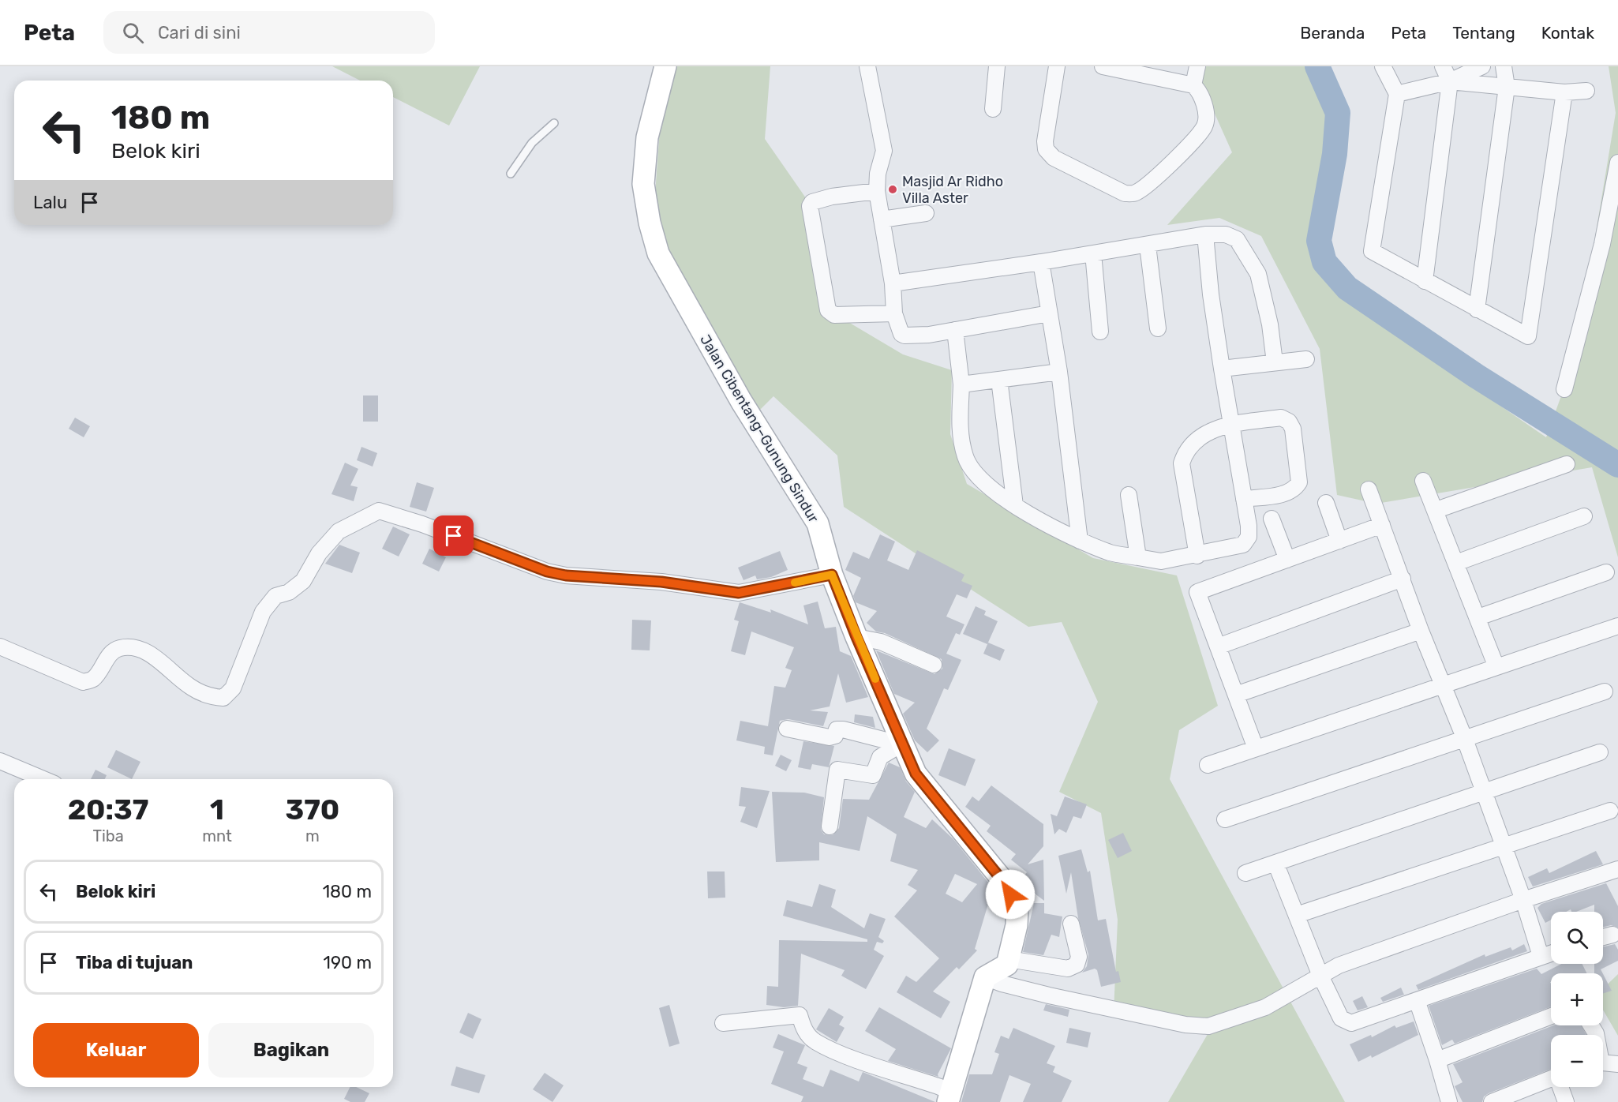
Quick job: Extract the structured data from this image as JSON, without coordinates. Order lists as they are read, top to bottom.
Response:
{
  "streets": {
    "street": ["Jalan Cibentang–Gunung Sindur"]
  },
  "places": ["Masjid Ar Ridho Villa Aster"],
  "page": {
    "header": "Peta",
    "search": "Cari di sini",
    "nav": [
      "Beranda",
      "Peta",
      "Tentang",
      "Kontak"
    ],
    "turn": ["180 m", "Belok kiri"],
    "then": "Lalu",
    "eta": [
      "20:37",
      "Tiba",
      "1",
      "mnt",
      "370",
      "m"
    ],
    "list": [
      {
        "name": "Belok kiri",
        "value": "180 m"
      },
      {
        "name": "Tiba di tujuan",
        "value": "190 m"
      }
    ],
    "map_buttons": ["+", "−"],
    "buttons": ["Keluar", "Bagikan"]
  }
}
